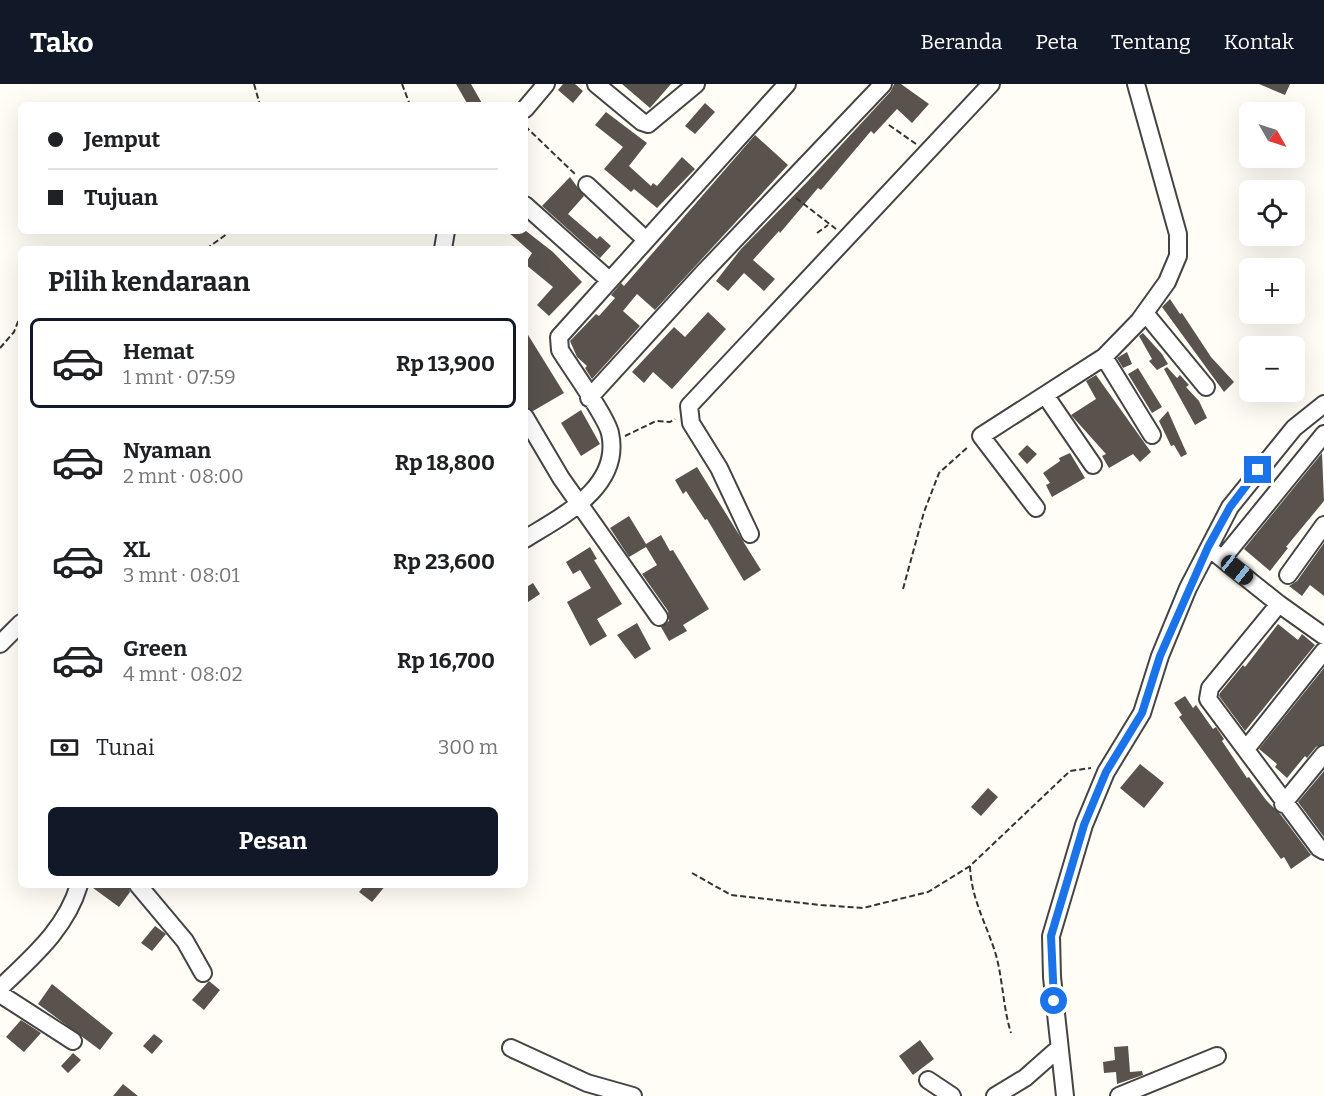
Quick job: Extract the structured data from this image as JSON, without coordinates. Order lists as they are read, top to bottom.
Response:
{
  "north": "bottom right",
  "page": {
    "header": "Tako",
    "nav": [
      "Beranda",
      "Peta",
      "Tentang",
      "Kontak"
    ],
    "map_buttons": ["+", "−"],
    "banner": ["Jemput", "Tujuan"],
    "heading": "Pilih kendaraan",
    "list": [
      {
        "name": "Hemat",
        "note": "1 mnt · 07:59",
        "value": "Rp 13,900"
      },
      {
        "name": "Nyaman",
        "note": "2 mnt · 08:00",
        "value": "Rp 18,800"
      },
      {
        "name": "XL",
        "note": "3 mnt · 08:01",
        "value": "Rp 23,600"
      },
      {
        "name": "Green",
        "note": "4 mnt · 08:02",
        "value": "Rp 16,700"
      }
    ],
    "pay": ["Tunai", "300 m"],
    "buttons": "Pesan"
  }
}
